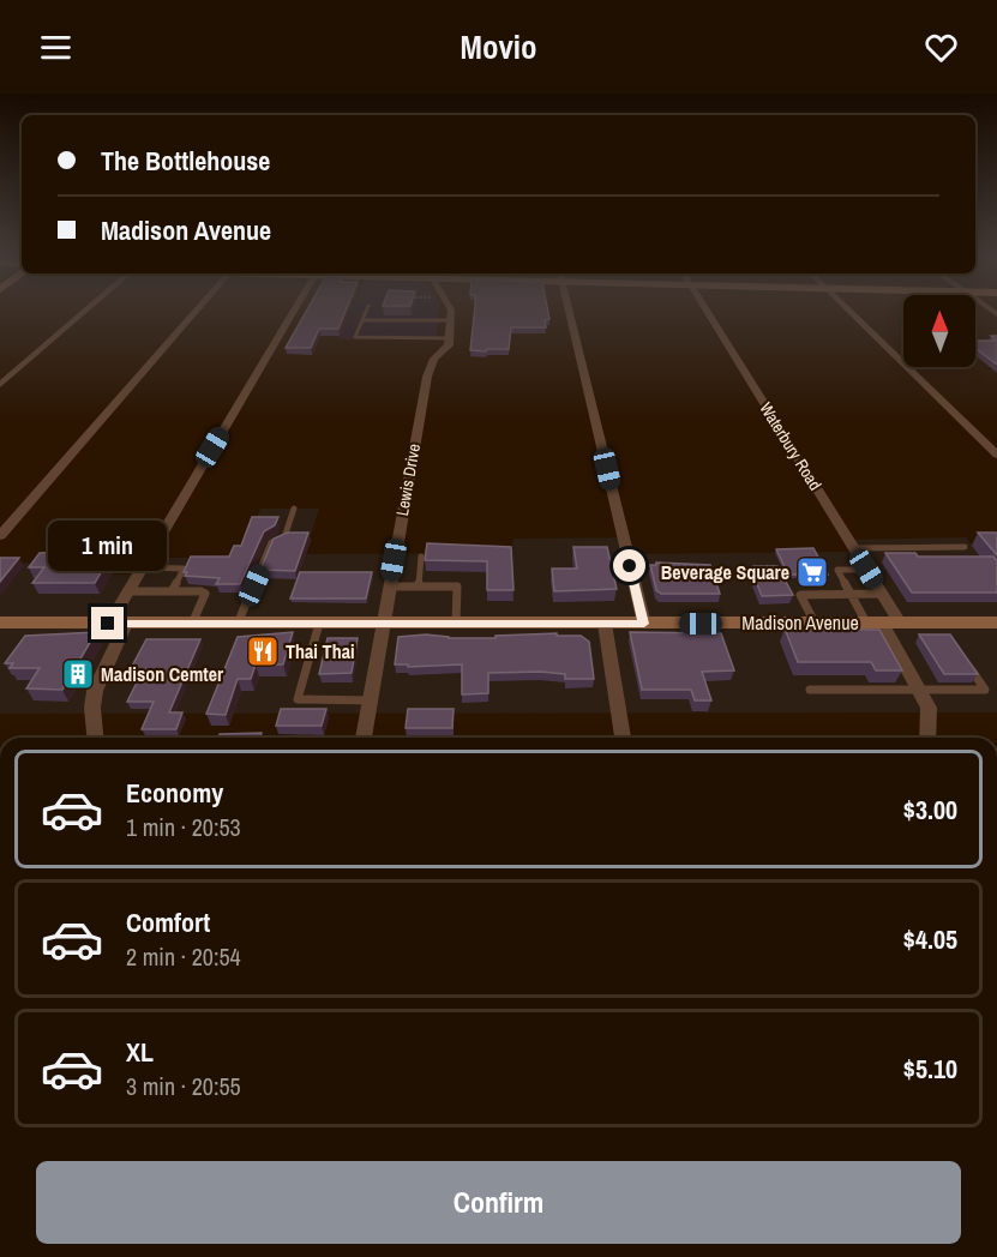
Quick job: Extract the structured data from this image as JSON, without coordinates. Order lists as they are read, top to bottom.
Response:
{
  "streets": {
    "street": ["Waterbury Road", "Lewis Drive", "Madison Avenue"]
  },
  "crossings": [
    ["Waterbury Road", "Madison Avenue"],
    ["Lewis Drive", "Madison Avenue"]
  ],
  "places": {
    "supermarket": ["Beverage Square"],
    "restaurant": ["Thai Thai"],
    "building": ["Madison Cemter"]
  },
  "north": "top",
  "page": {
    "header": "Movio",
    "banner": ["The Bottlehouse", "Madison Avenue"],
    "bubble": "1 min",
    "list": [
      {
        "name": "Economy",
        "note": "1 min · 20:53",
        "value": "$3.00"
      },
      {
        "name": "Comfort",
        "note": "2 min · 20:54",
        "value": "$4.05"
      },
      {
        "name": "XL",
        "note": "3 min · 20:55",
        "value": "$5.10"
      }
    ],
    "buttons": "Confirm"
  }
}
